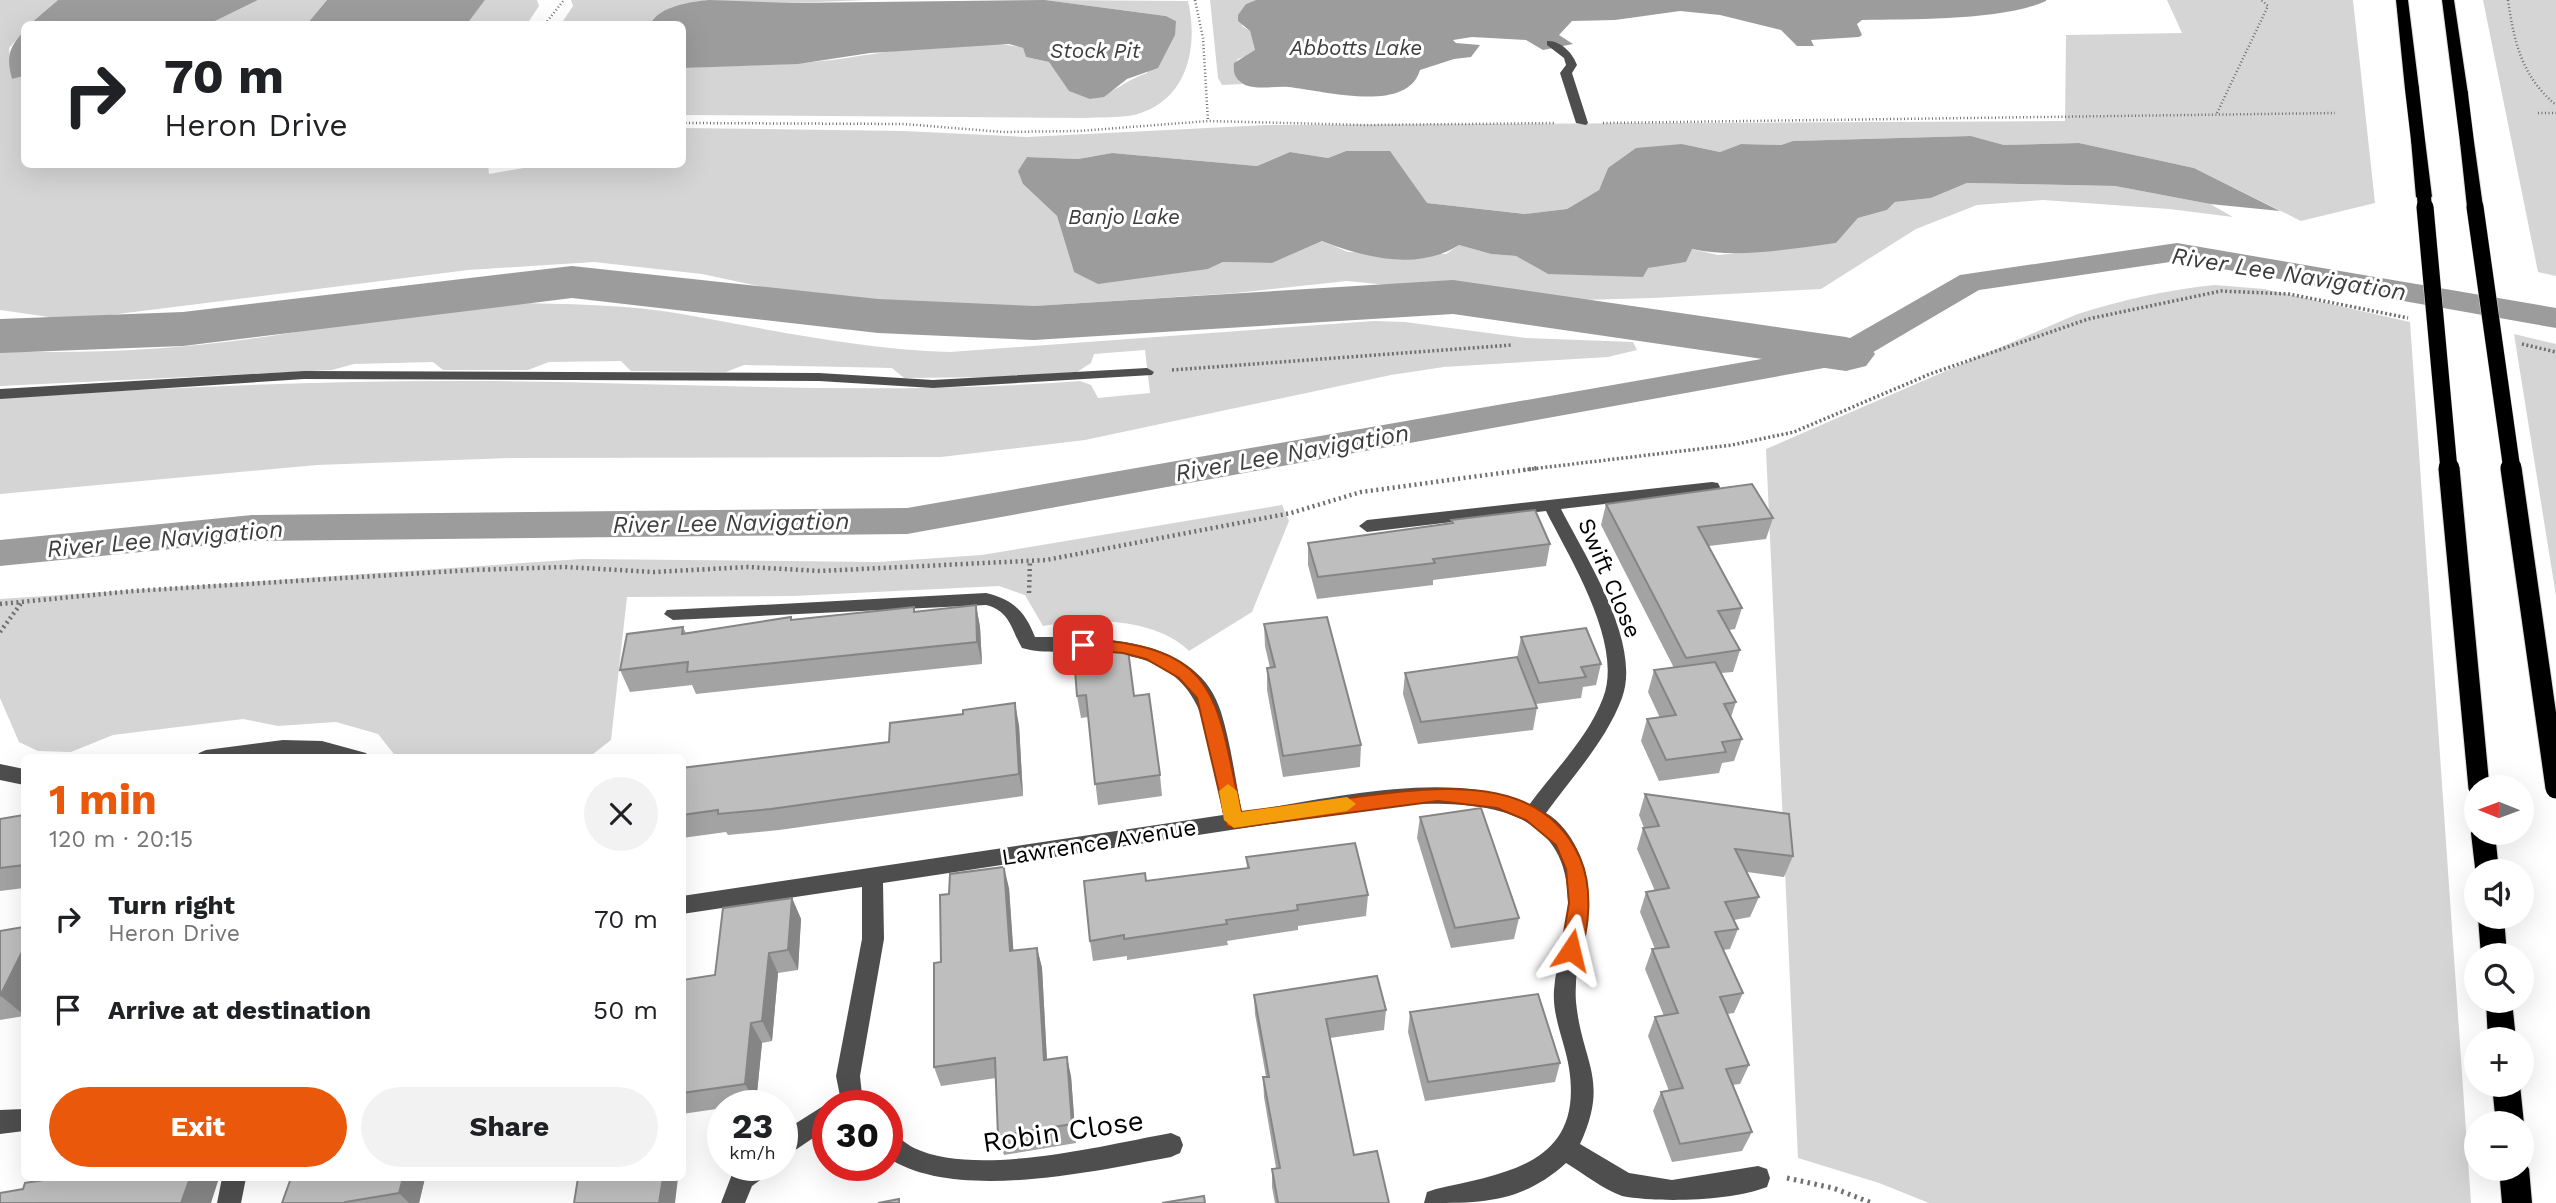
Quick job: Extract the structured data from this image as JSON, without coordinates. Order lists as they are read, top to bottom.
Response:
{
  "streets": {
    "street": ["Swift Close", "Lawrence Avenue", "Robin Close"]
  },
  "crossings": [
    ["Swift Close", "Lawrence Avenue"]
  ],
  "water": [
    "Abbotts Lake",
    "Stock Pit",
    "Banjo Lake",
    "River Lee Navigation"
  ],
  "north": "left",
  "page": {
    "turn": ["70 m", "Heron Drive"],
    "heading": ["1 min", "120 m · 20:15"],
    "map_buttons": ["+", "−"],
    "list": [
      {
        "name": "Turn right",
        "note": "Heron Drive",
        "value": "70 m"
      },
      {
        "name": "Arrive at destination",
        "value": "50 m"
      }
    ],
    "buttons": ["Exit", "Share"],
    "speed": "23 km/h",
    "limit": "30"
  }
}
